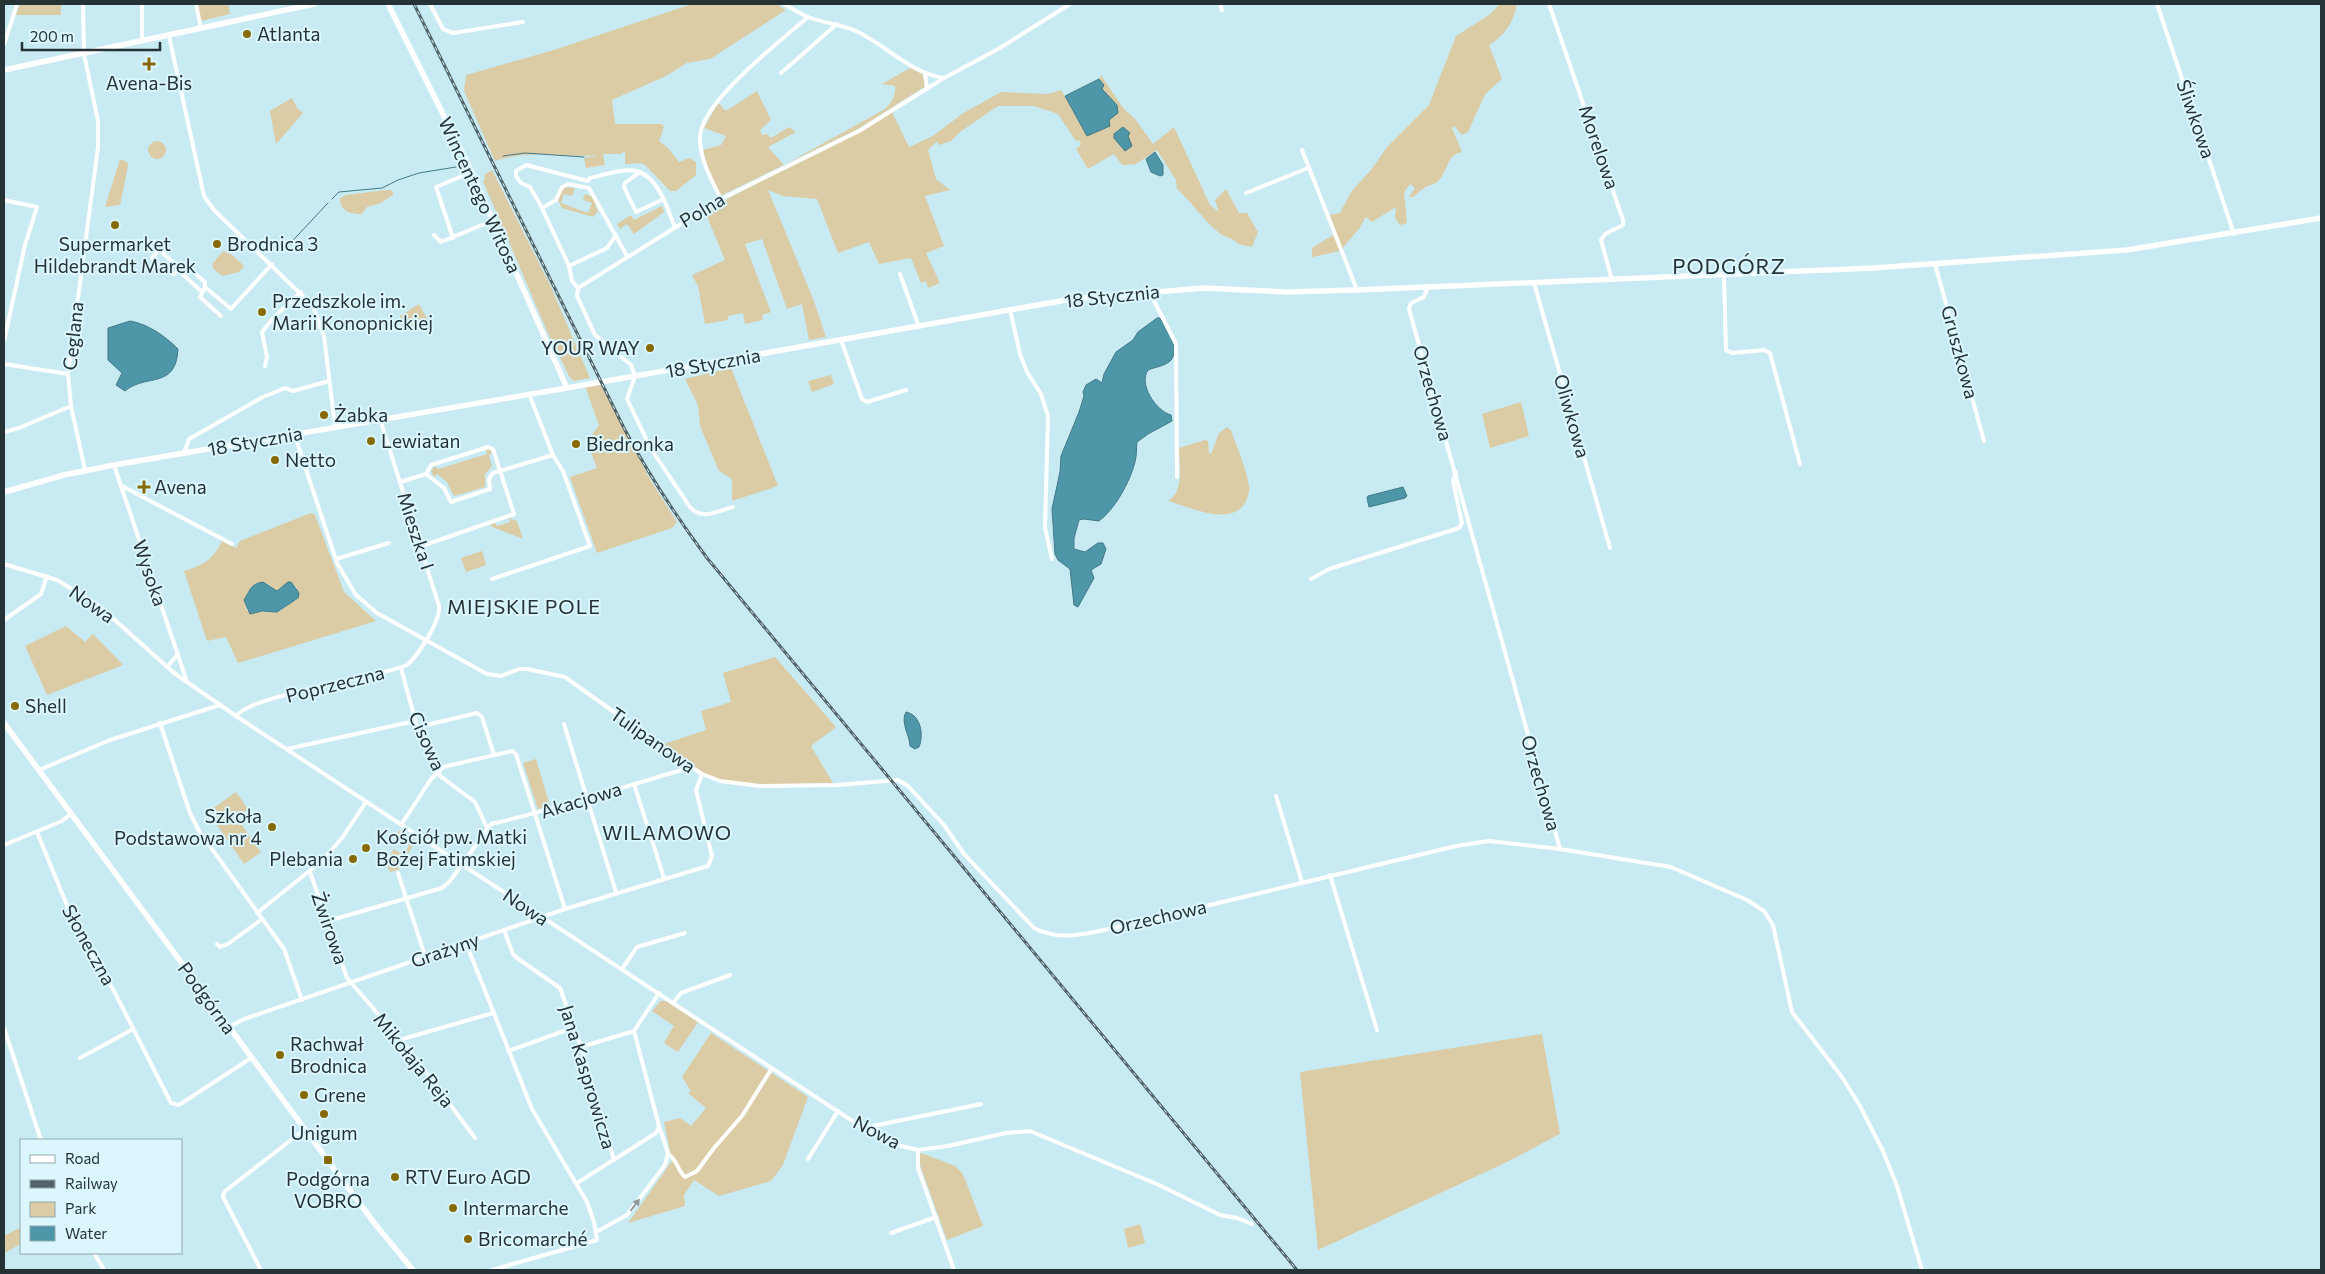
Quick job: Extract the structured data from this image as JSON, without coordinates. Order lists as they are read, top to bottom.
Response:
{
  "streets": {
    "street": [
      "Śliwkowa",
      "Morelowa",
      "Wincentego Witosa",
      "Polna",
      "18 Stycznia",
      "Ceglana",
      "Gruszkowa",
      "Orzechowa",
      "Oliwkowa",
      "Mieszka I",
      "Wysoka",
      "Nowa",
      "Poprzeczna",
      "Tulipanowa",
      "Cisowa",
      "Akacjowa",
      "Żwirowa",
      "Słoneczna",
      "Grażyny",
      "Podgórna",
      "Mikołaja Reja",
      "Jana Kasprowicza"
    ]
  },
  "crossings": [
    ["Śliwkowa", "18 Stycznia"],
    ["Morelowa", "18 Stycznia"],
    ["Wincentego Witosa", "18 Stycznia"],
    ["18 Stycznia", "Ceglana"],
    ["18 Stycznia", "Gruszkowa"],
    ["18 Stycznia", "Orzechowa"],
    ["18 Stycznia", "Oliwkowa"],
    ["18 Stycznia", "Mieszka I"],
    ["18 Stycznia", "Wysoka"],
    ["18 Stycznia", "Tulipanowa"],
    ["Orzechowa", "Tulipanowa"],
    ["Mieszka I", "Poprzeczna"],
    ["Mieszka I", "Tulipanowa"],
    ["Wysoka", "Nowa"],
    ["Nowa", "Poprzeczna"],
    ["Nowa", "Grażyny"],
    ["Poprzeczna", "Tulipanowa"],
    ["Poprzeczna", "Cisowa"],
    ["Tulipanowa", "Akacjowa"],
    ["Tulipanowa", "Grażyny"],
    ["Cisowa", "Akacjowa"],
    ["Żwirowa", "Grażyny"],
    ["Żwirowa", "Mikołaja Reja"],
    ["Słoneczna", "Podgórna"],
    ["Grażyny", "Podgórna"],
    ["Grażyny", "Mikołaja Reja"],
    ["Grażyny", "Jana Kasprowicza"]
  ],
  "districts": ["PODGÓRZ", "MIEJSKIE POLE", "WILAMOWO"],
  "places": {
    "other": [
      "Atlanta",
      "Supermarket Hildebrandt Marek",
      "Brodnica 3",
      "Przedszkole im. Marii Konopnickiej",
      "YOUR WAY",
      "Żabka",
      "Lewiatan",
      "Biedronka",
      "Netto",
      "Shell",
      "Szkoła Podstawowa nr 4",
      "Kościół pw. Matki Bożej Fatimskiej",
      "Plebania",
      "Rachwał Brodnica",
      "Grene",
      "Unigum",
      "RTV Euro AGD",
      "Intermarche",
      "Bricomarché"
    ],
    "health": ["Avena-Bis", "Avena"],
    "transit": ["Podgórna VOBRO"]
  },
  "legend": [
    "Road",
    "Railway",
    "Park",
    "Water"
  ],
  "scale_bar": "200 m"
}
